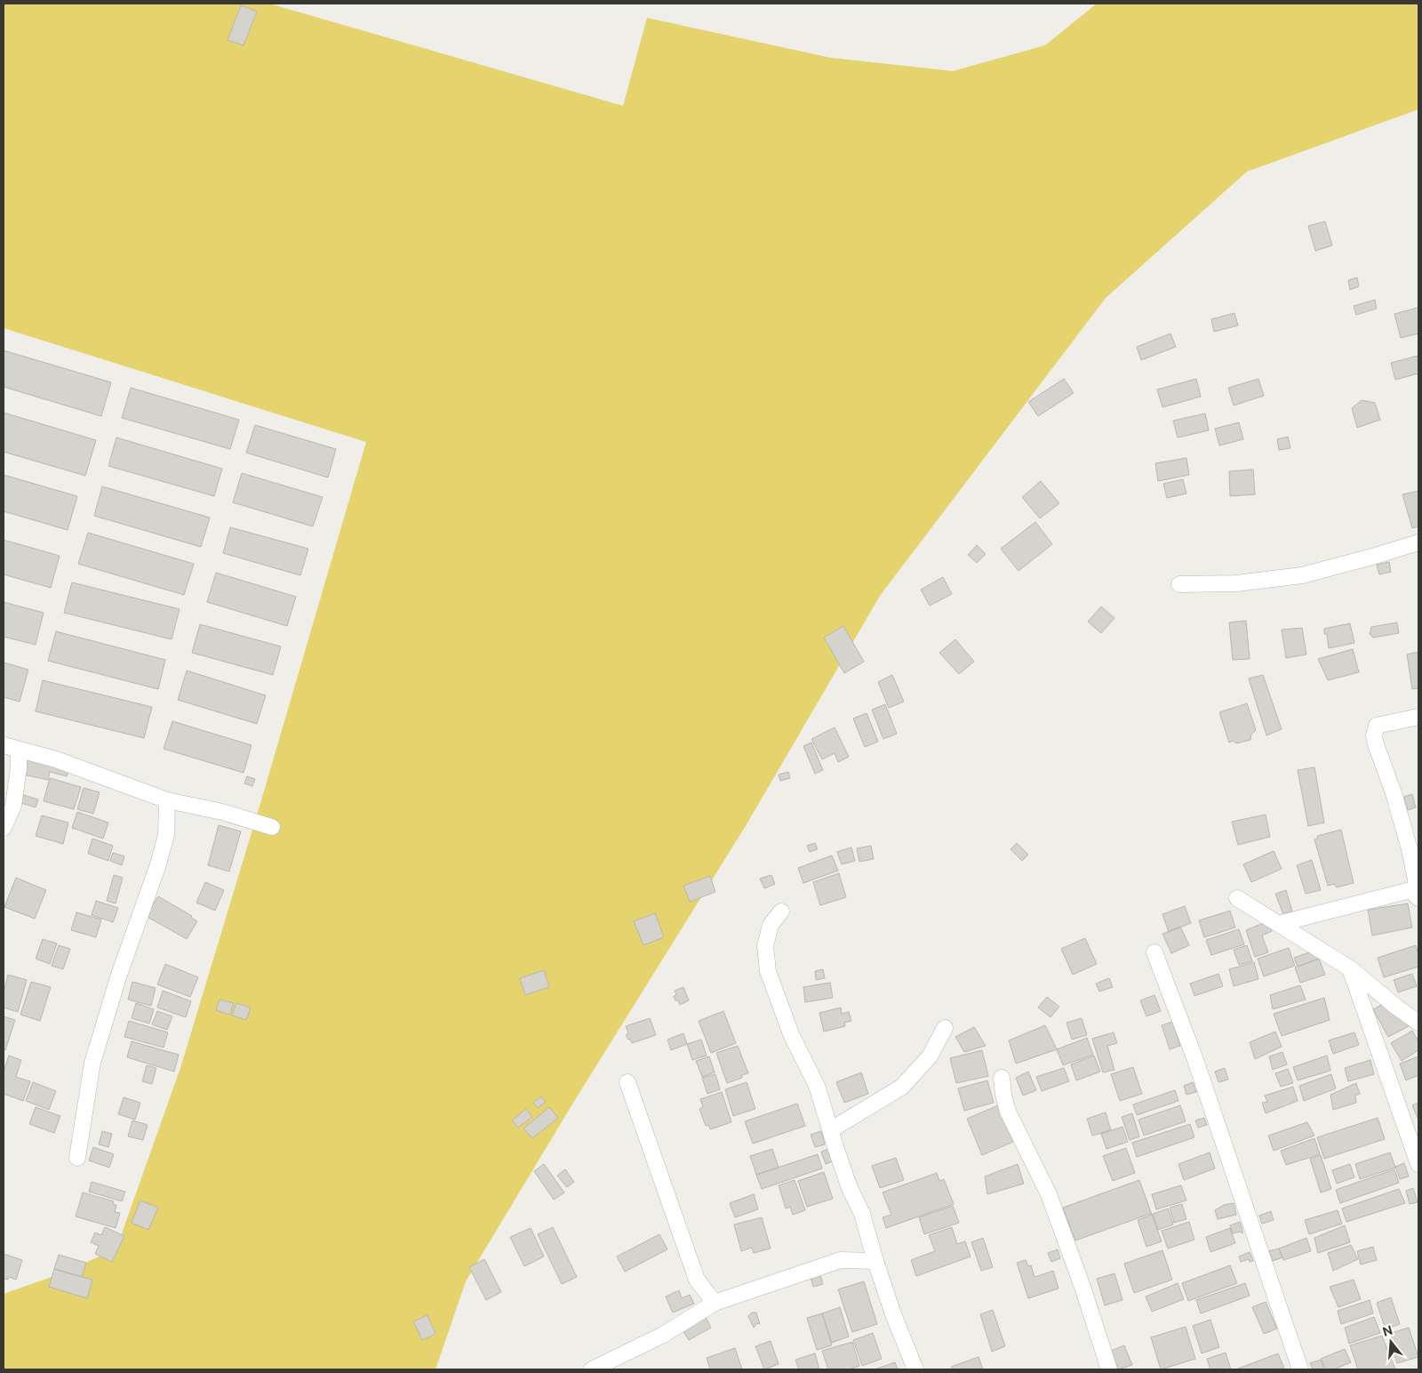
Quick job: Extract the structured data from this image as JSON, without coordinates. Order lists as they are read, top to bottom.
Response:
{
  "north": "top"
}
